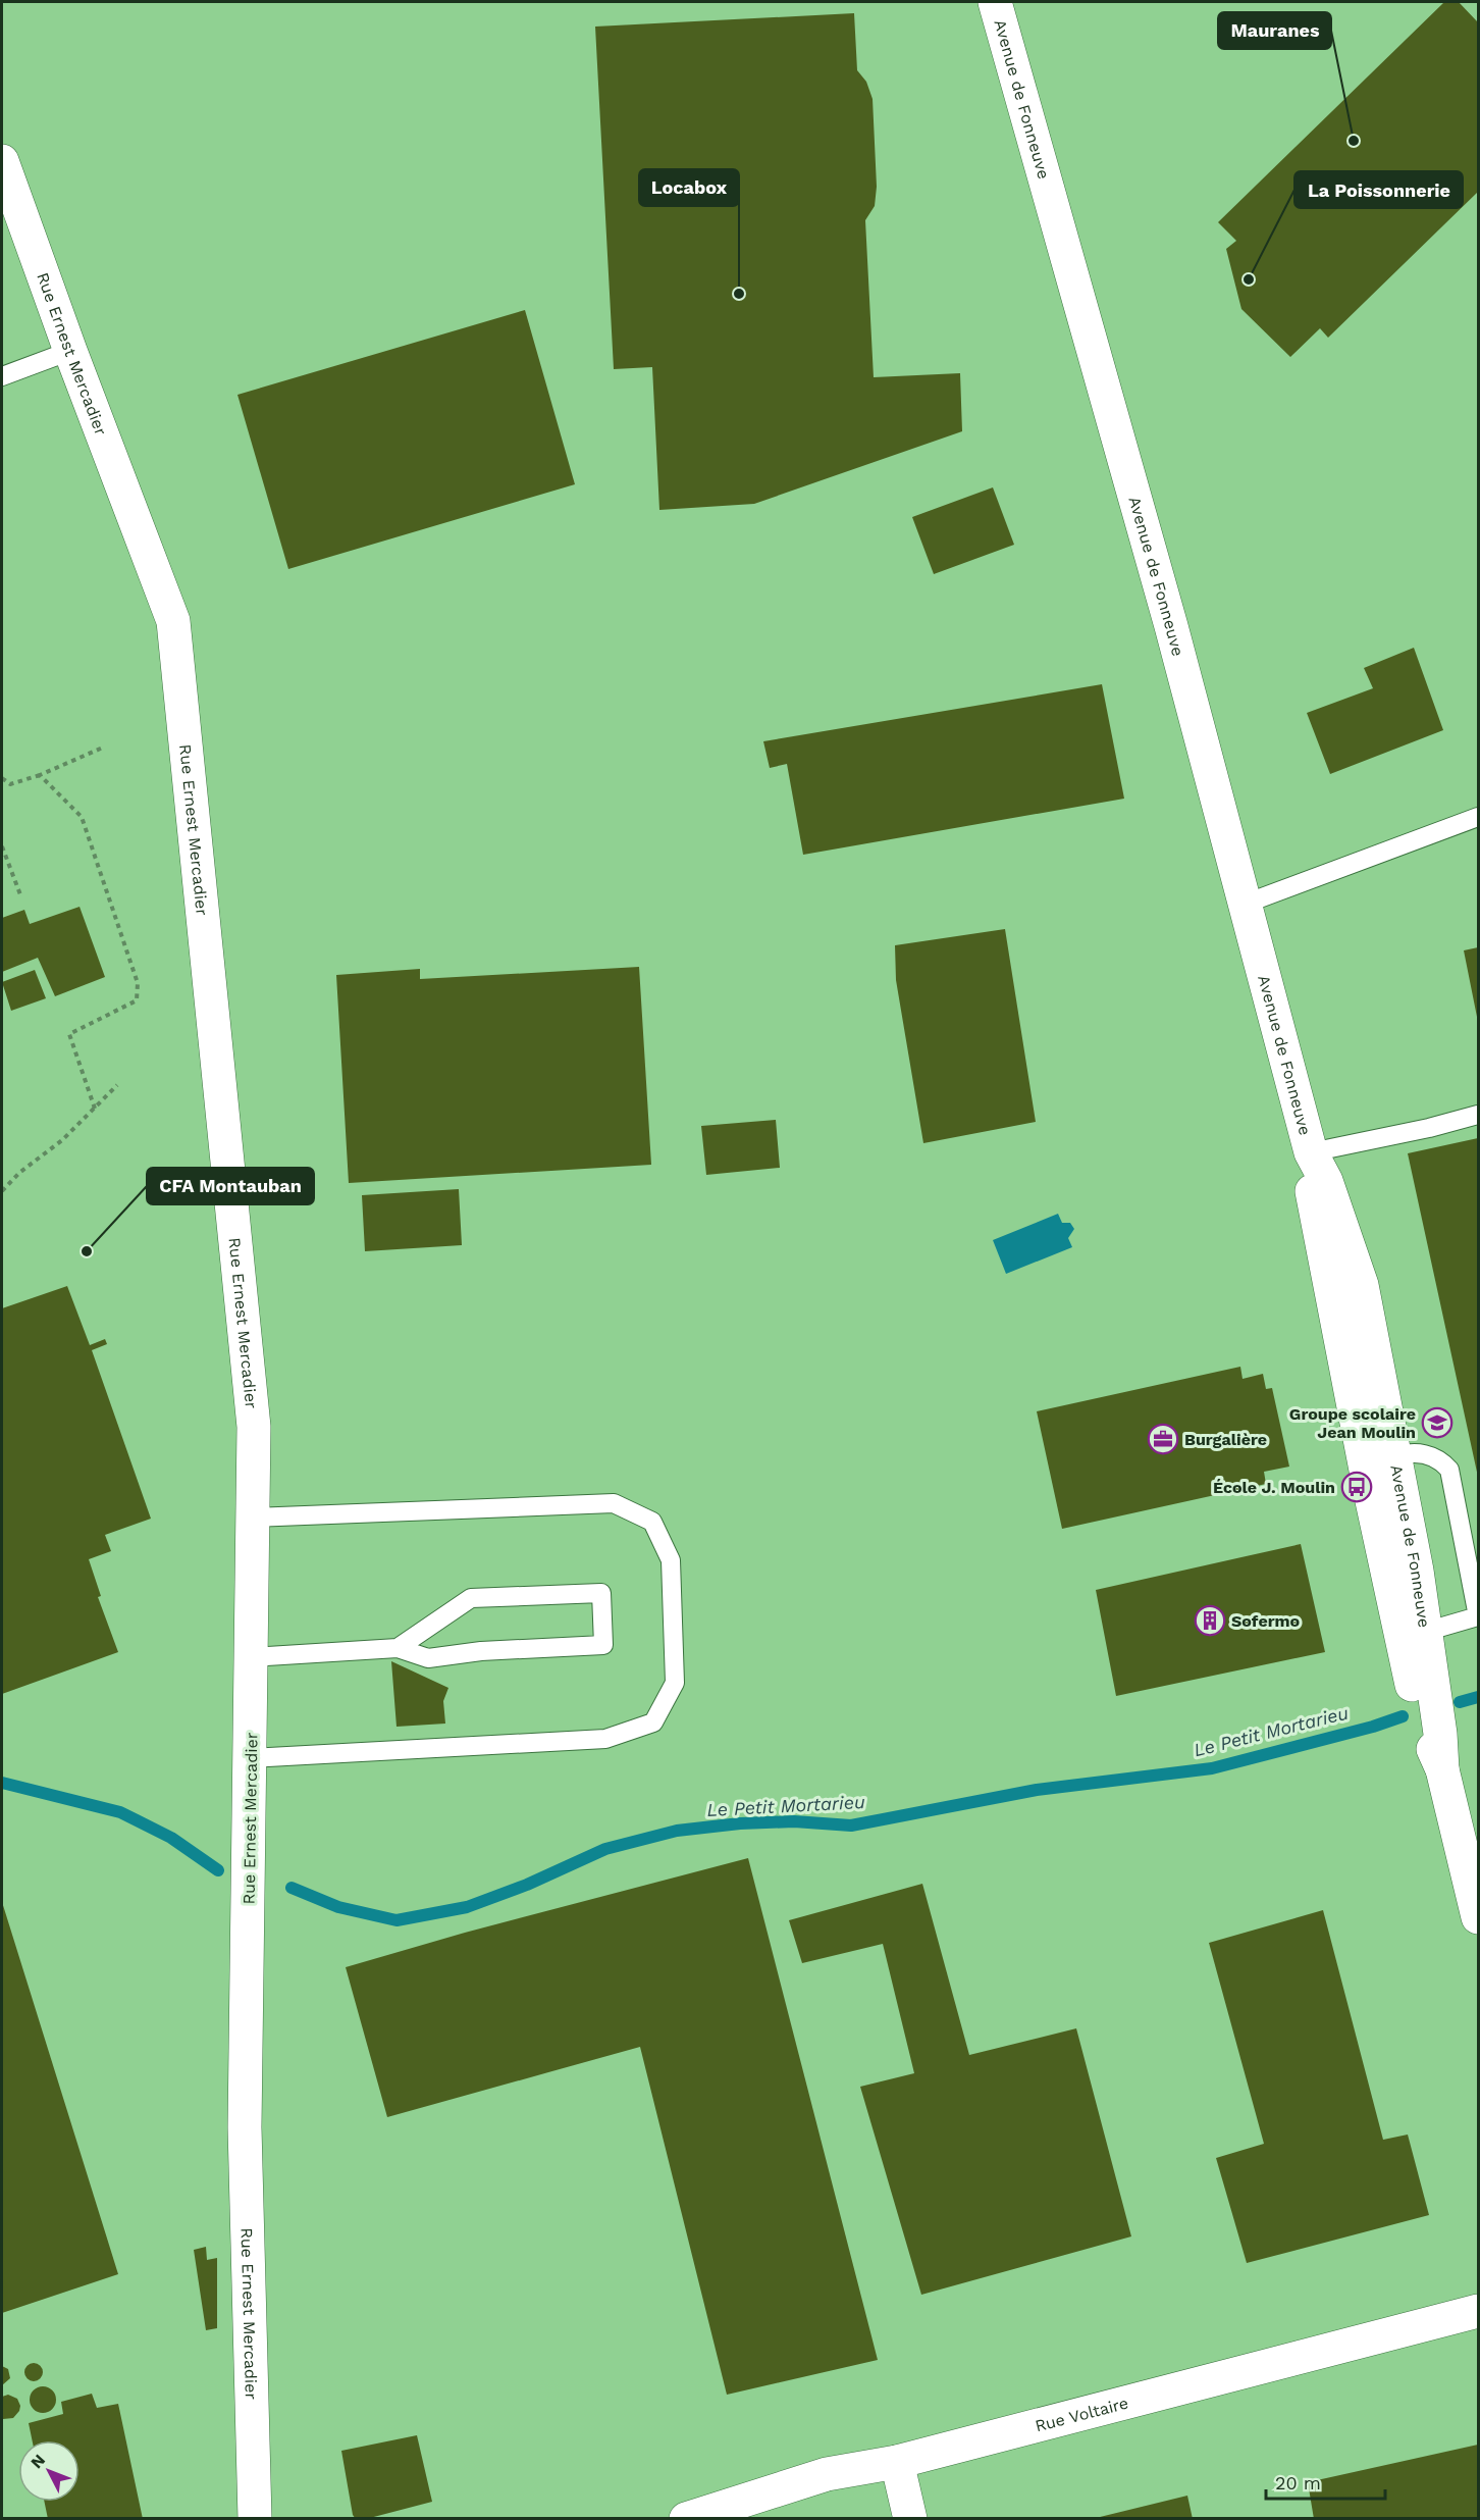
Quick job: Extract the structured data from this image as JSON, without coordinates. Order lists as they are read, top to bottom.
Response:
{
  "streets": {
    "street": ["Avenue de Fonneuve", "Rue Ernest Mercadier", "Rue Voltaire"]
  },
  "water": ["Le Petit Mortarieu"],
  "places": {
    "other": [
      "Mauranes",
      "La Poissonnerie",
      "Locabox",
      "CFA Montauban"
    ],
    "school or university": ["Groupe scolaire Jean Moulin"],
    "office": ["Burgalière"],
    "bus stop": ["École J. Moulin"],
    "building": ["Sofermo"]
  },
  "scale_bar": "20 m",
  "north": "top left"
}
